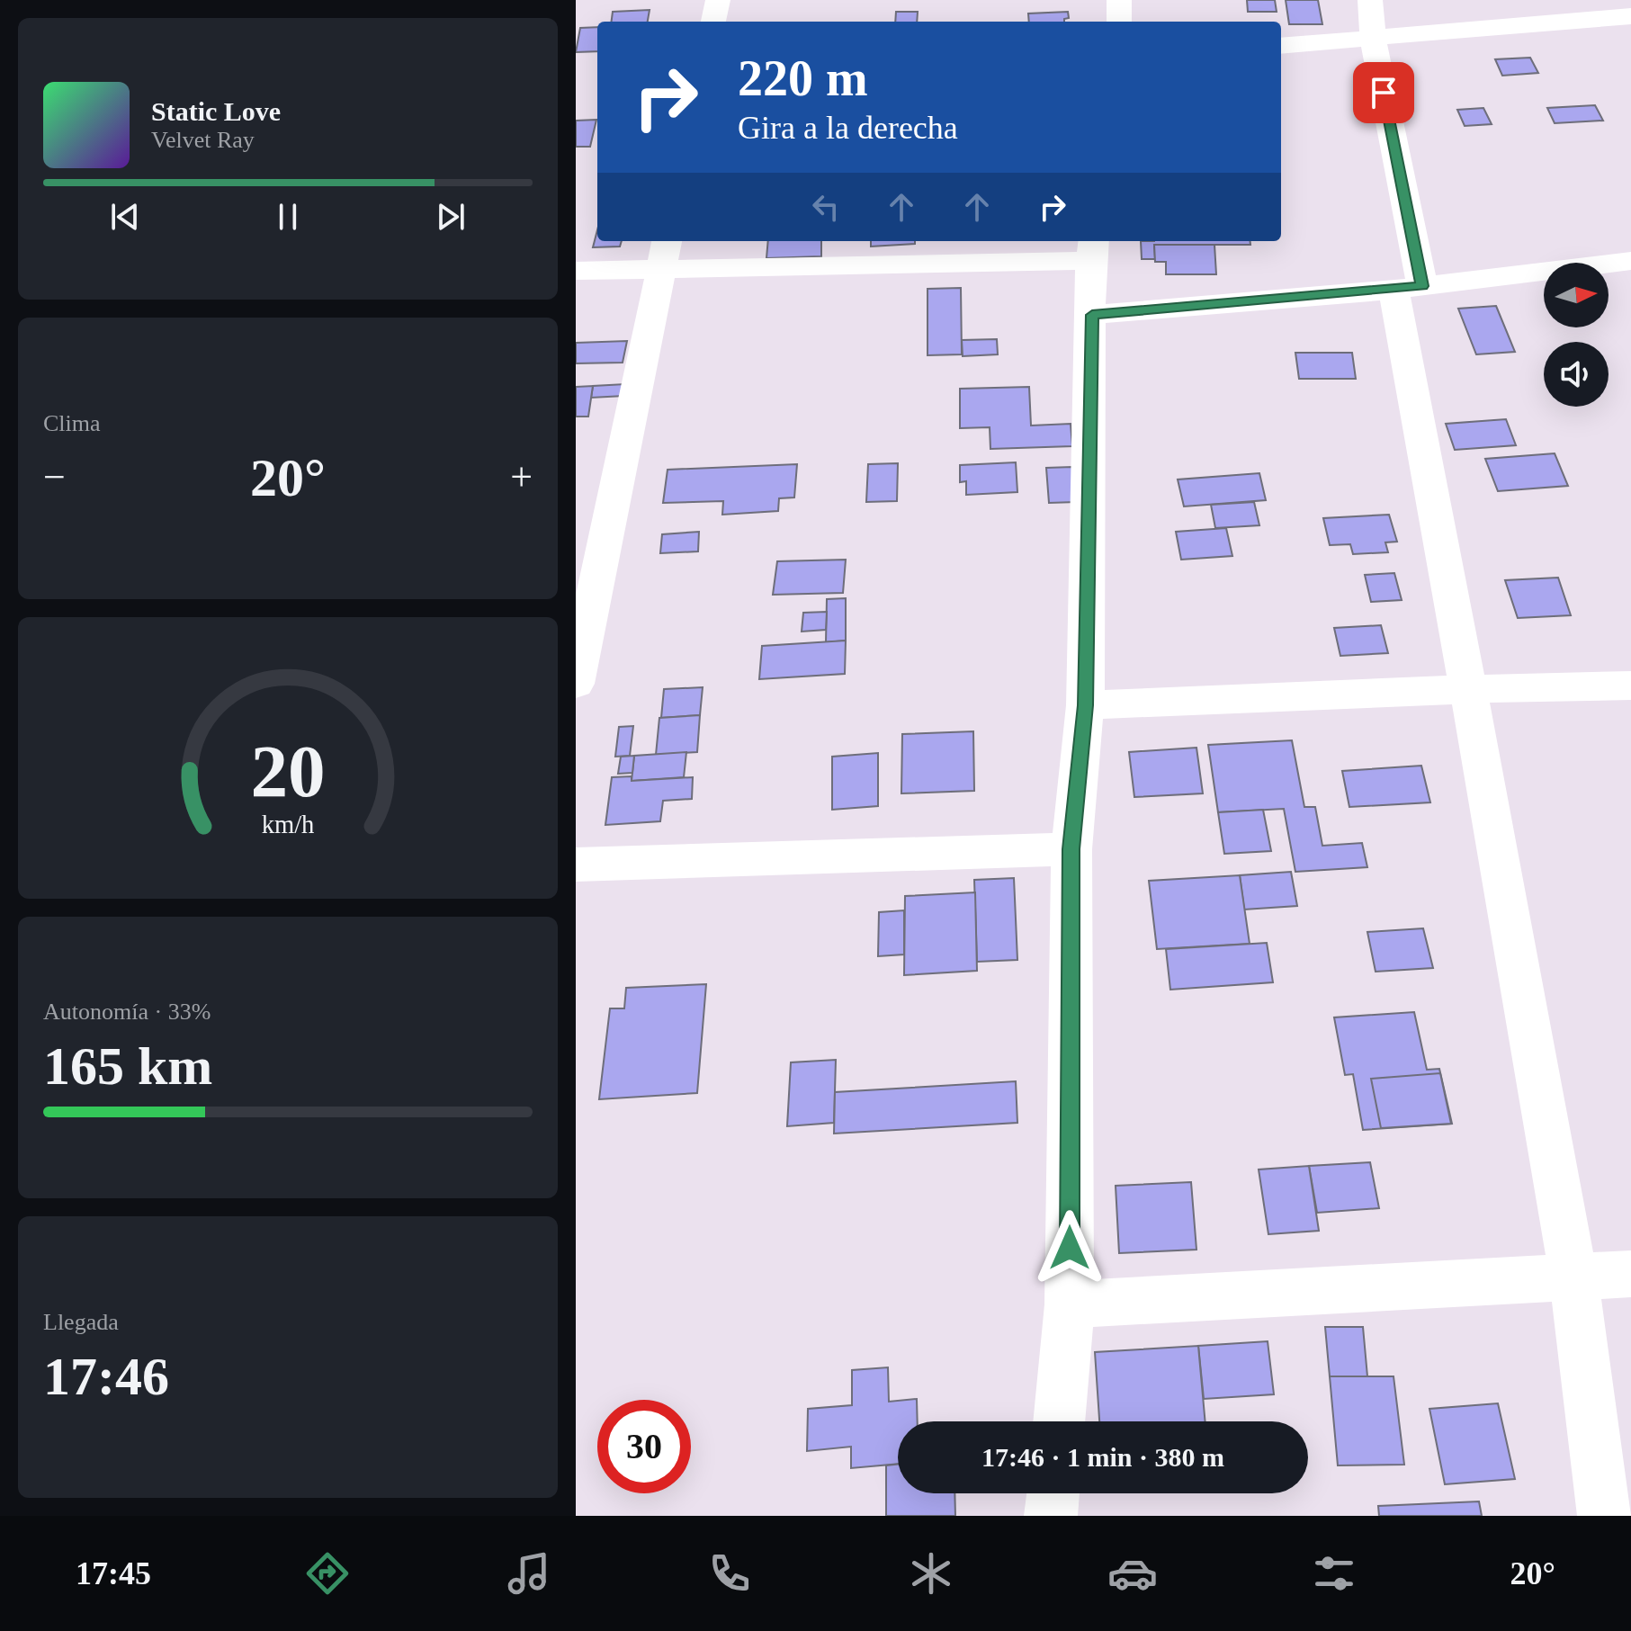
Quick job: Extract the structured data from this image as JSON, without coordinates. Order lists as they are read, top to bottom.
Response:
{
  "north": "right",
  "page": {
    "turn": ["220 m", "Gira a la derecha"],
    "song": ["Static Love", "Velvet Ray"],
    "tile": [
      "Clima",
      ["Autonomía · 33%", "165 km"],
      ["Llegada", "17:46"]
    ],
    "heat": ["−", "20°", "+"],
    "limit": "30",
    "trip": "17:46 · 1 min · 380 m",
    "tabs": ["17:45", "20°"],
    "gauge": ["20", "km/h"]
  }
}
